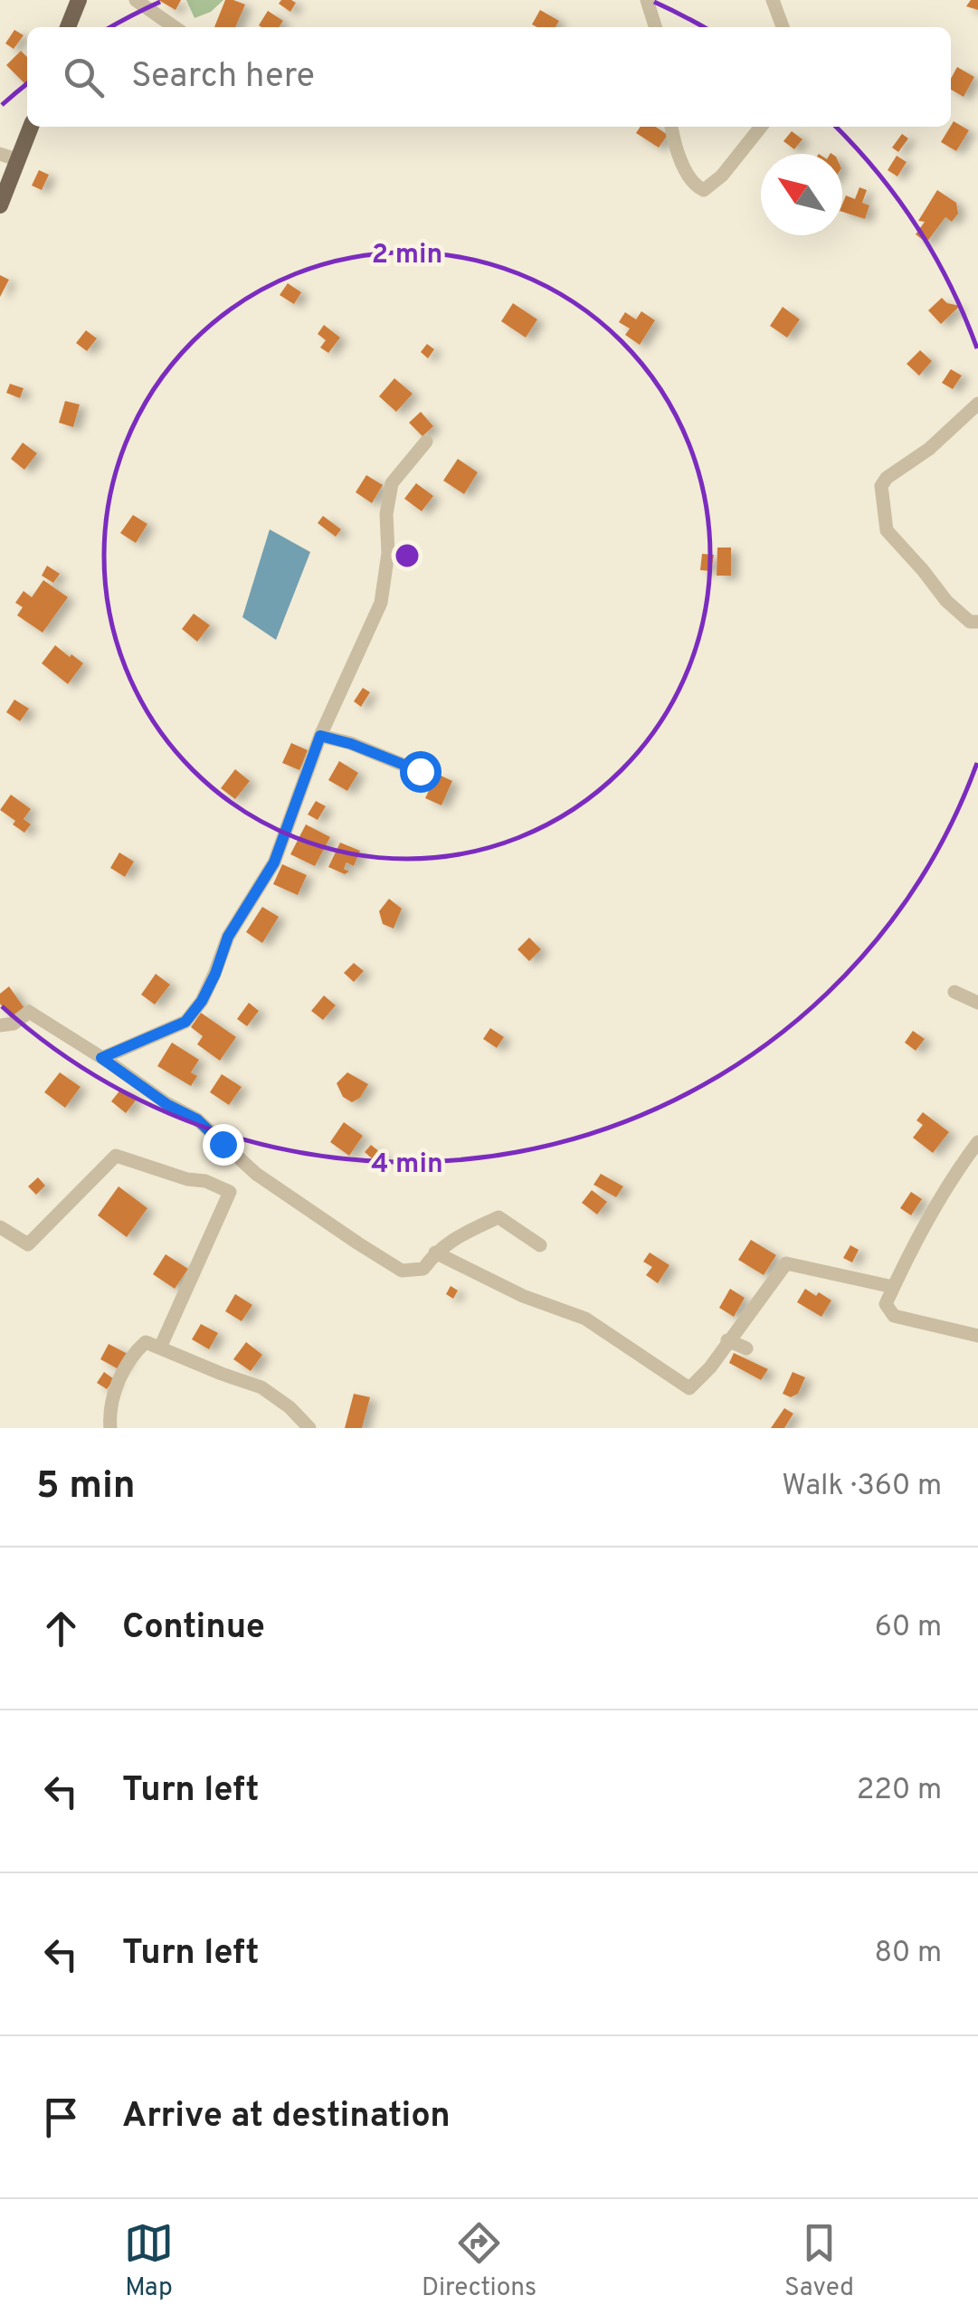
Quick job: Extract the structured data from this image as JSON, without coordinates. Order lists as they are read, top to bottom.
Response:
{
  "north": "top left",
  "page": {
    "search": "Search here",
    "heading": ["5 min", "Walk · 360 m"],
    "list": [
      ["Continue", "60 m"],
      ["Turn left", "220 m"],
      ["Turn left", "80 m"],
      "Arrive at destination"
    ],
    "nav": ["Map", "Directions", "Saved"]
  },
  "rings": ["2 min", "4 min"]
}
